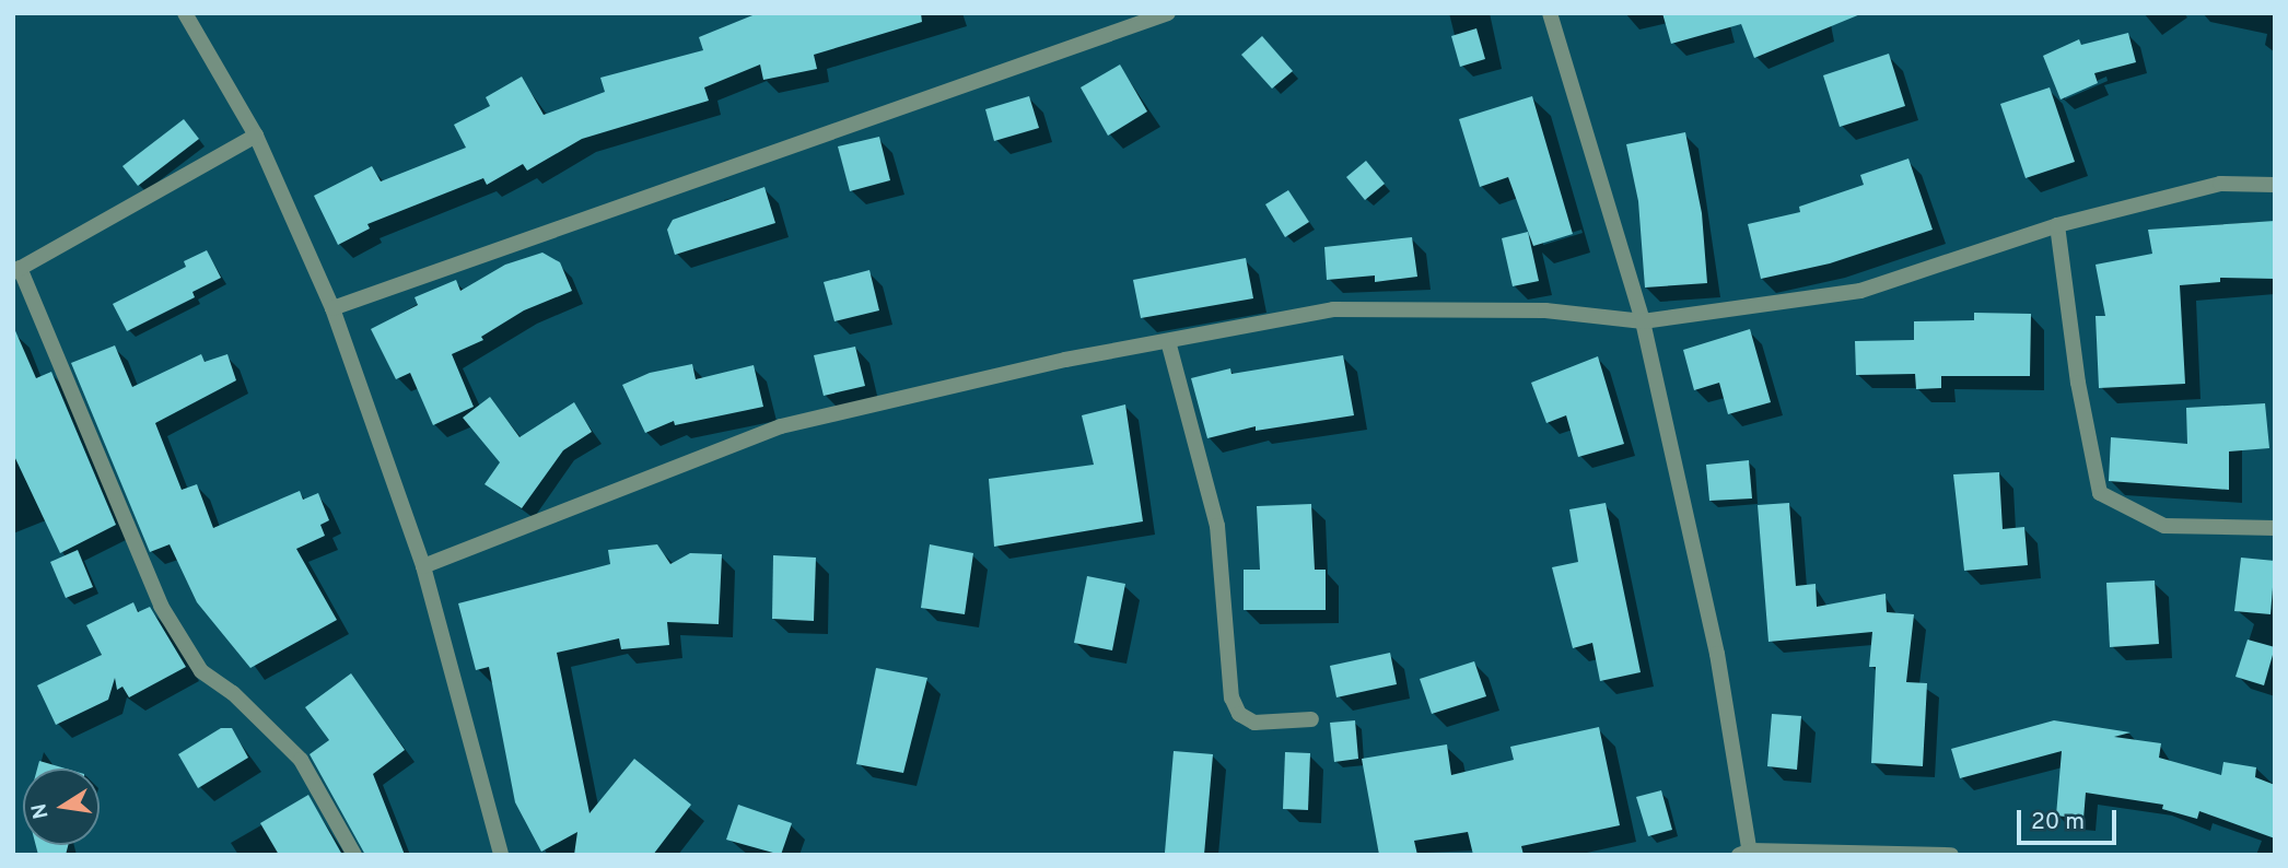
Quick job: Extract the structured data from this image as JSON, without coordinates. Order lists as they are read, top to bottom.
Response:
{
  "scale_bar": "20 m",
  "north": "left"
}
